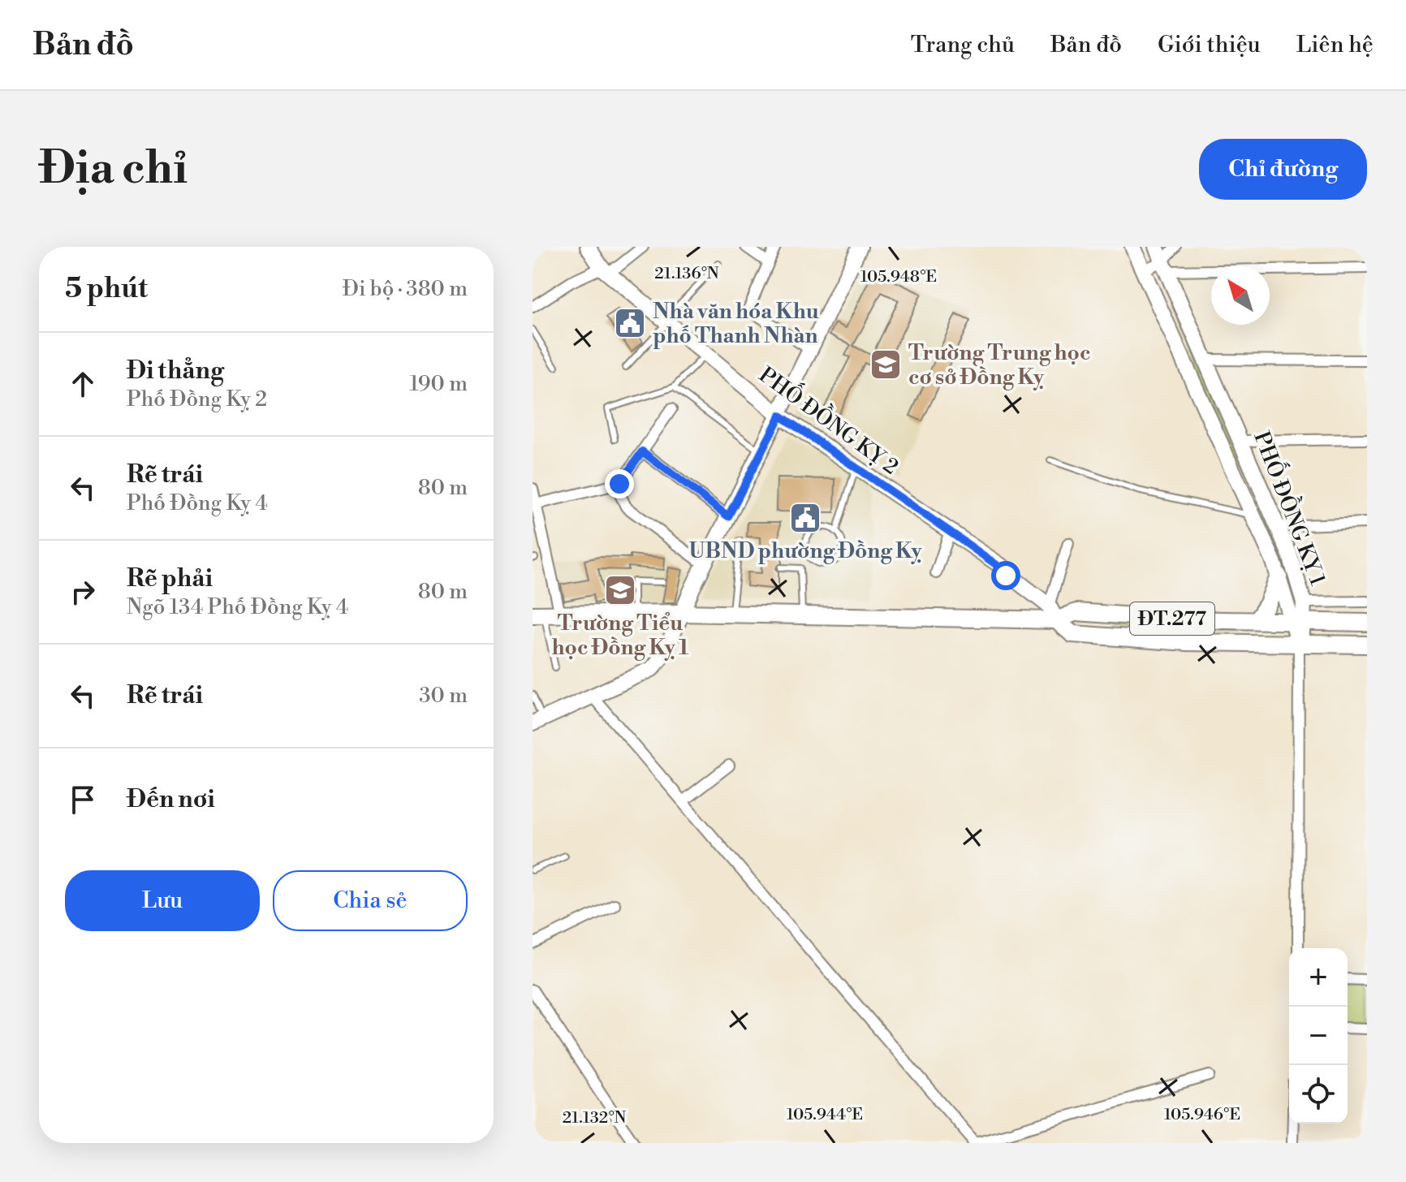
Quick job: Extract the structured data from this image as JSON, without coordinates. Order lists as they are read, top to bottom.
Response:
{
  "streets": {
    "main road": ["ĐT.277"],
    "street": ["PHỐ ĐỒNG KỴ 2", "PHỐ ĐỒNG KỴ 1"]
  },
  "crossings": [
    ["PHỐ ĐỒNG KỴ 2", "ĐT.277"],
    ["PHỐ ĐỒNG KỴ 1", "ĐT.277"]
  ],
  "places": {
    "public building": ["Nhà văn hóa Khu phố Thanh Nhàn", "UBND phường Đồng Kỵ"],
    "school or university": ["Trường Trung học cơ sở Đồng Kỵ", "Trường Tiểu học Đồng Kỵ 1"]
  },
  "north": "top left",
  "page": {
    "header": "Bản đồ",
    "nav": [
      "Trang chủ",
      "Bản đồ",
      "Giới thiệu",
      "Liên hệ"
    ],
    "buttons": [
      "Chỉ đường",
      ["Lưu", "Chia sẻ"]
    ],
    "title": "Địa chỉ",
    "heading": ["5 phút", "Đi bộ · 380 m"],
    "list": [
      ["Đi thẳng", "Phố Đồng Kỵ 2", "190 m"],
      ["Rẽ trái", "Phố Đồng Kỵ 4", "80 m"],
      ["Rẽ phải", "Ngõ 134 Phố Đồng Kỵ 4", "80 m"],
      ["Rẽ trái", "30 m"],
      "Đến nơi"
    ],
    "map_buttons": ["+", "−"]
  },
  "coordinates": [
    "21.136°N",
    "105.948°E",
    "105.944°E",
    "105.946°E",
    "21.132°N"
  ]
}
